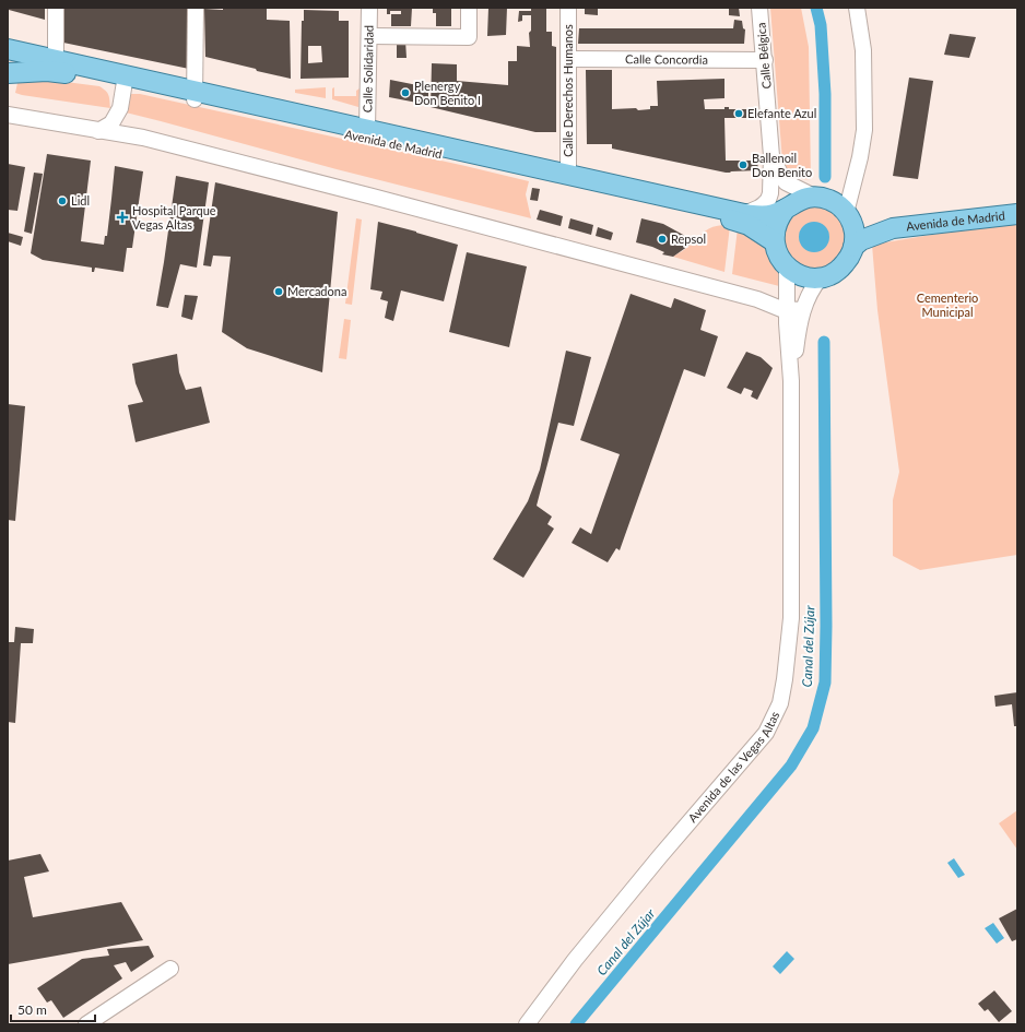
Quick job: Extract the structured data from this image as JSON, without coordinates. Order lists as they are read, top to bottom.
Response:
{
  "streets": {
    "main road": ["Avenida de Madrid"],
    "street": [
      "Calle Bélgica",
      "Calle Concordia",
      "Calle Solidaridad",
      "Calle Derechos Humanos",
      "Avenida de las Vegas Altas"
    ]
  },
  "crossings": [
    ["Calle Bélgica", "Calle Concordia"],
    ["Calle Bélgica", "Avenida de Madrid"],
    ["Calle Concordia", "Calle Derechos Humanos"],
    ["Calle Solidaridad", "Avenida de Madrid"],
    ["Calle Derechos Humanos", "Avenida de Madrid"]
  ],
  "water": ["Canal del Zújar"],
  "parks": ["Cementerio Municipal"],
  "places": {
    "other": [
      "Plenergy Don Benito I",
      "Elefante Azul",
      "Ballenoil Don Benito",
      "Lidl",
      "Repsol",
      "Mercadona"
    ],
    "health": ["Hospital Parque Vegas Altas"]
  },
  "scale_bar": "50 m"
}
